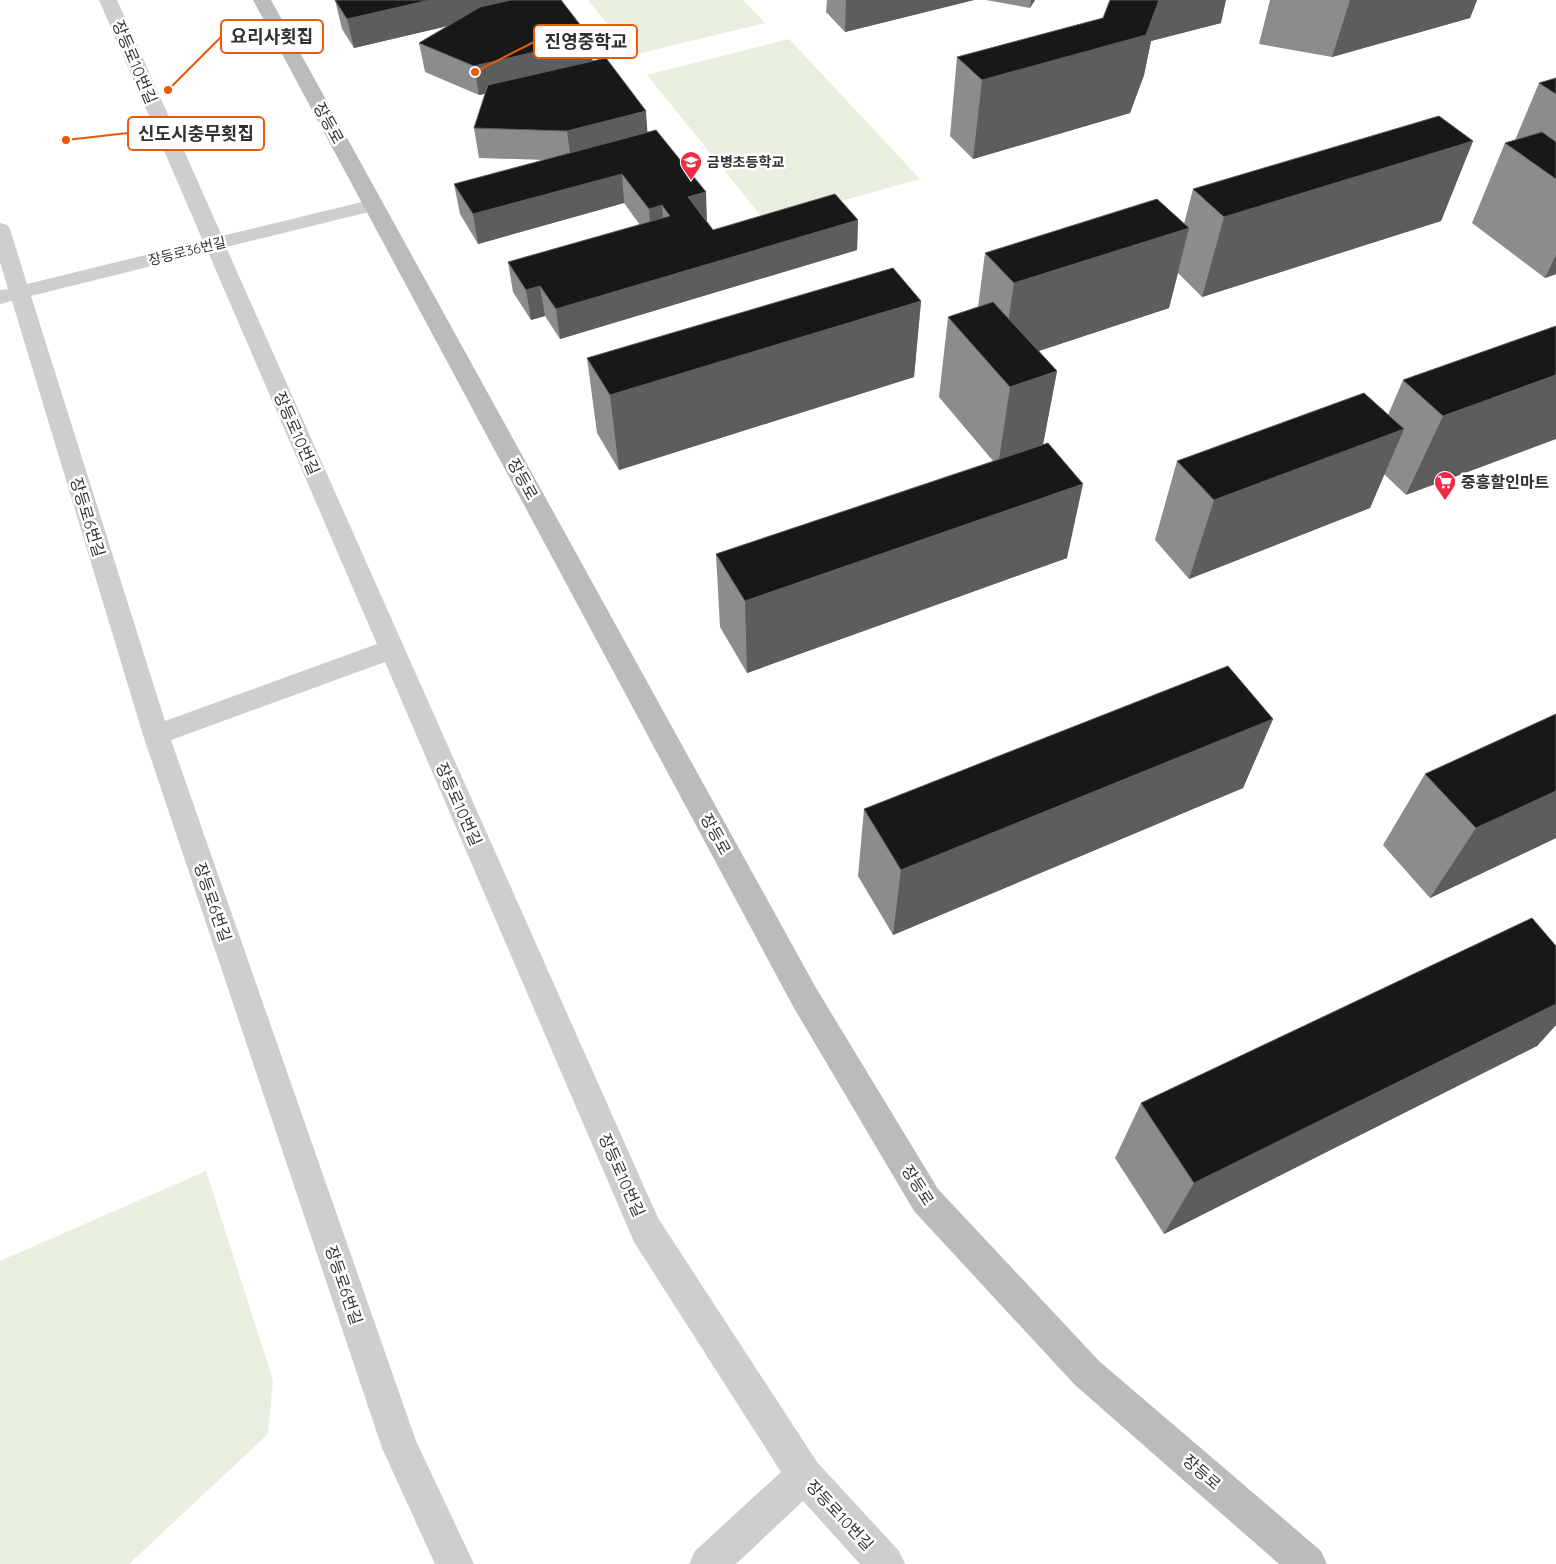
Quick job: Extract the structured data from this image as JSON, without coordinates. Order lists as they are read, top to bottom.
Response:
{
  "streets": {
    "main road": ["장등로"],
    "street": ["장등로10번길", "장등로36번길", "장등로6번길"]
  },
  "crossings": [
    ["장등로10번길", "장등로36번길"],
    ["장등로", "장등로36번길"],
    ["장등로36번길", "장등로6번길"]
  ],
  "places": {
    "other": ["진영중학교", "요리사횟집", "신도시충무횟집"],
    "school or university": ["금병초등학교"],
    "supermarket": ["중흥할인마트"]
  }
}
